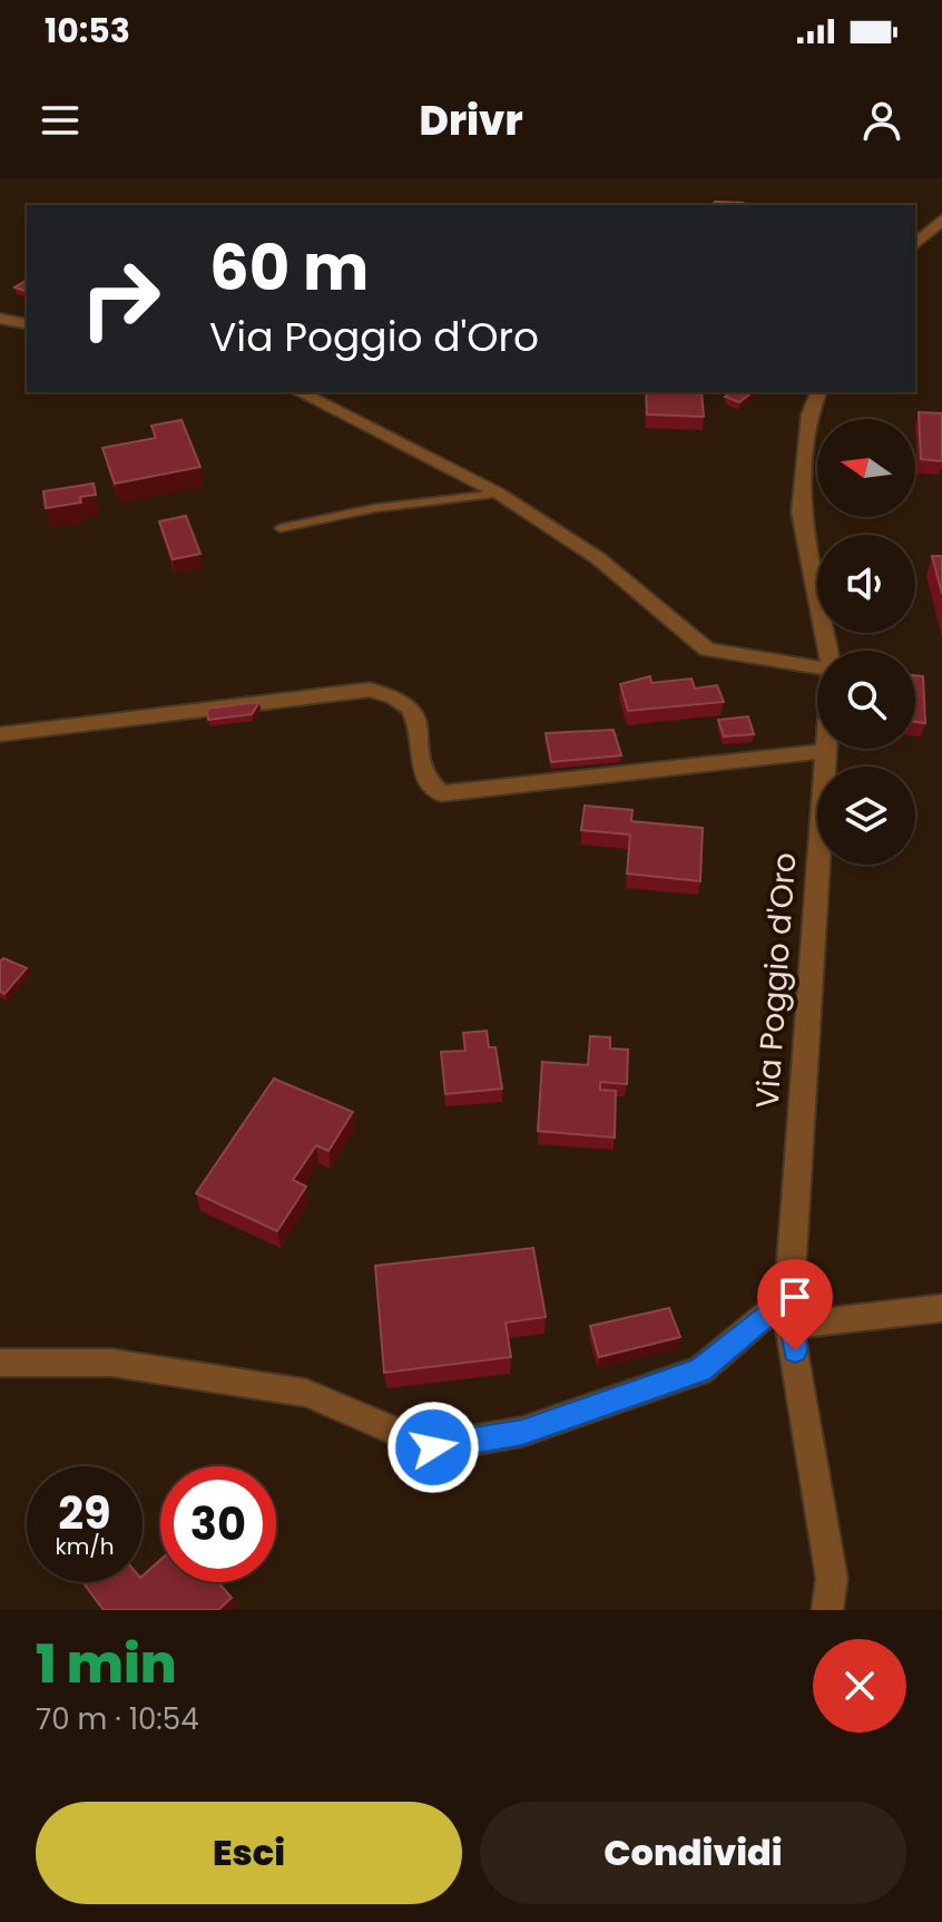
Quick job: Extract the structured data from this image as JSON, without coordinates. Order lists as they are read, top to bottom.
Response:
{
  "streets": {
    "street": ["Via Poggio d'Oro"]
  },
  "north": "left",
  "page": {
    "status": "10:53",
    "header": "Drivr",
    "turn": ["60 m", "Via Poggio d'Oro"],
    "speed": "29 km/h",
    "limit": "30",
    "heading": ["1 min", "70 m · 10:54"],
    "buttons": ["Esci", "Condividi"]
  }
}
